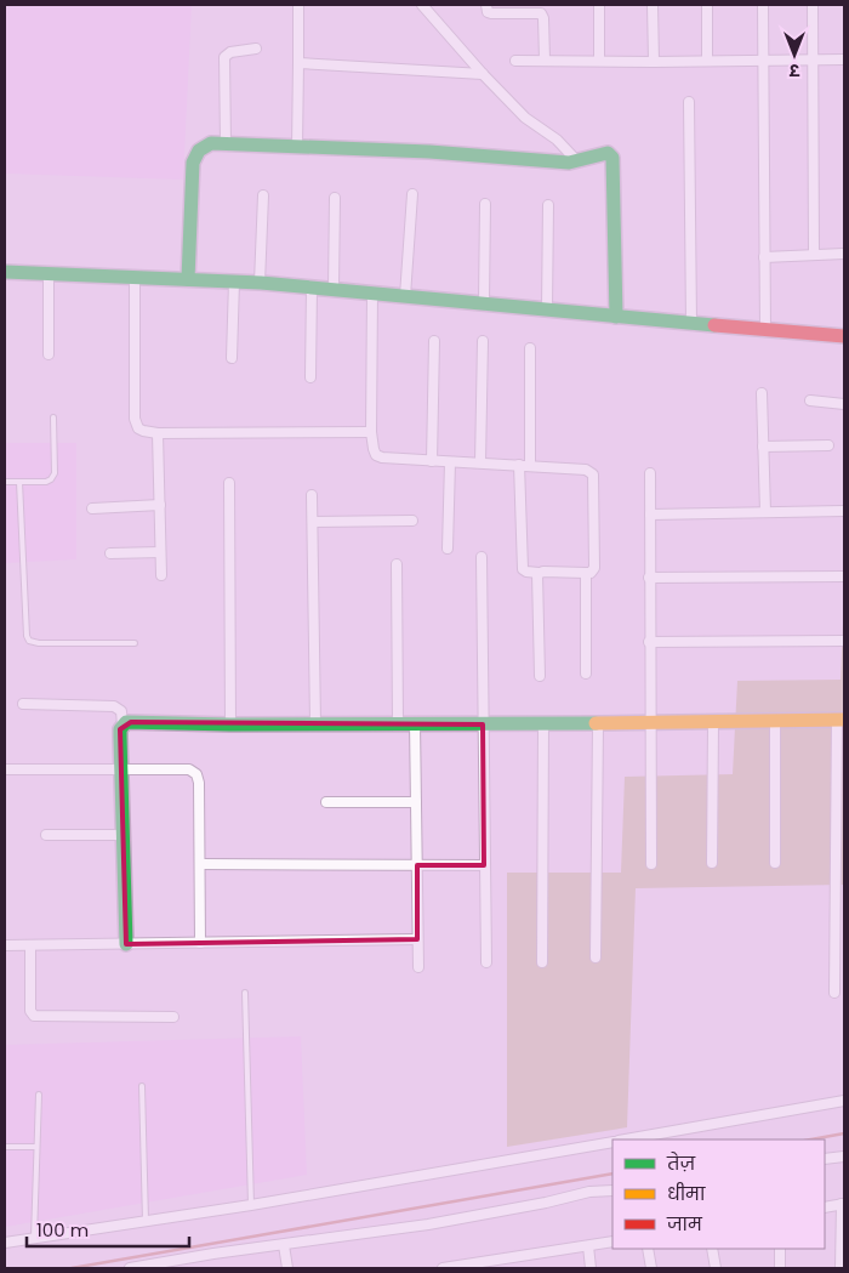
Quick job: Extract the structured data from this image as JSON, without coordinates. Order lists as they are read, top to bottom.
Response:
{
  "legend": ["तेज़", "धीमा", "जाम"],
  "scale_bar": "100 m",
  "north": "bottom"
}
